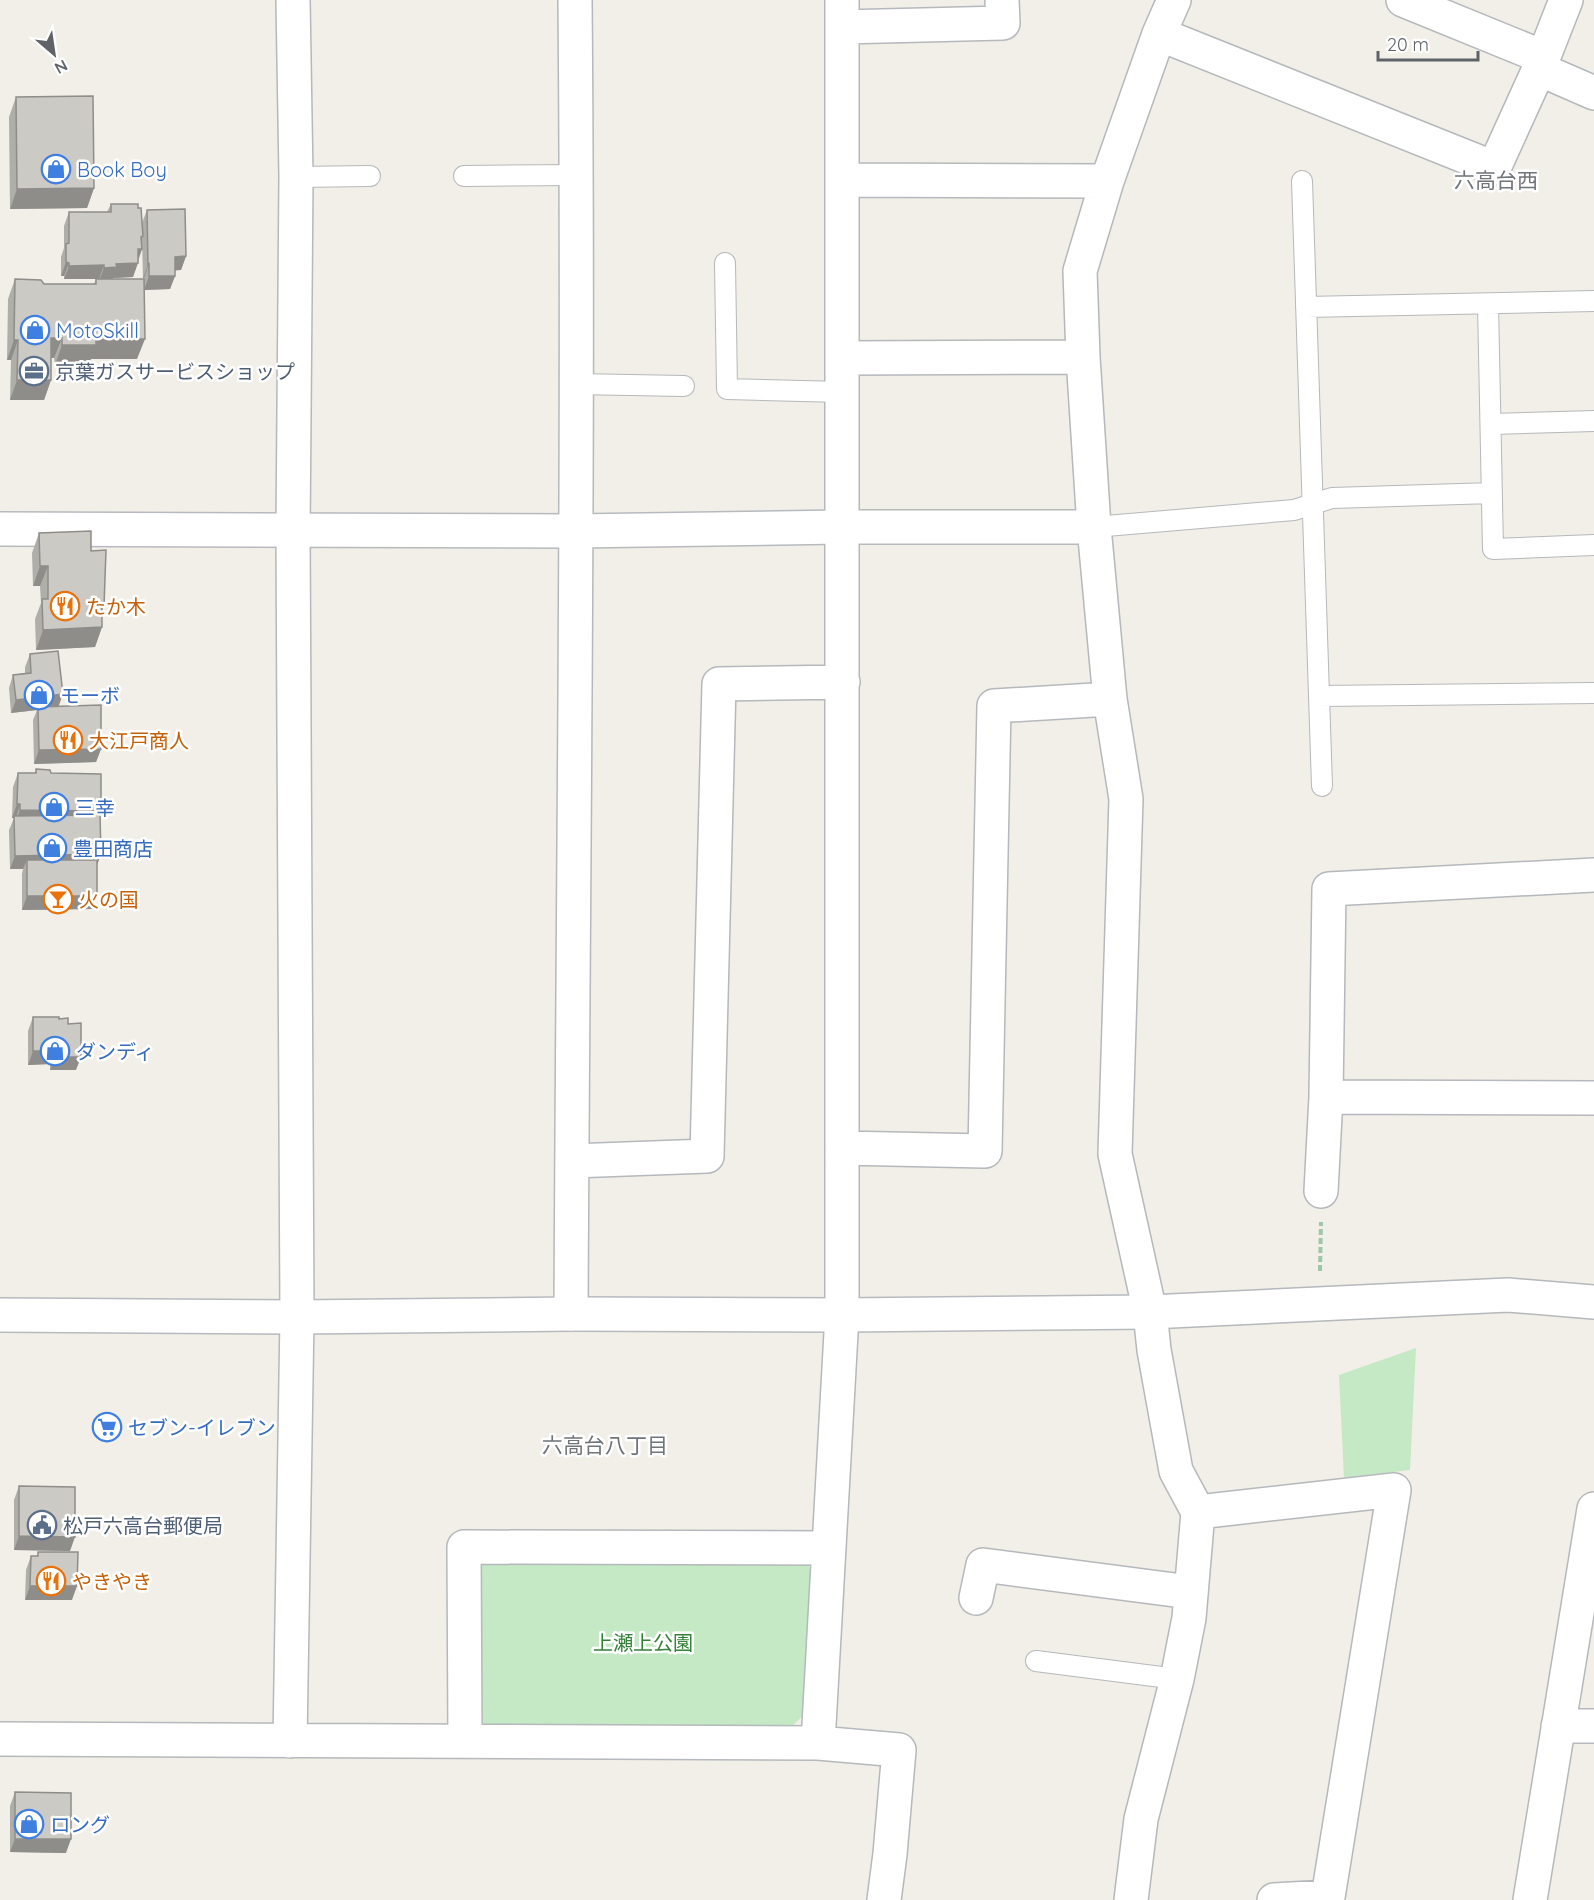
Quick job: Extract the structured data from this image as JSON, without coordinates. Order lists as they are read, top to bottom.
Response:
{
  "districts": ["六高台西", "六高台八丁目"],
  "parks": ["上瀬上公園"],
  "places": {
    "shop": [
      "Book Boy",
      "MotoSkill",
      "モーボ",
      "三幸",
      "豊田商店",
      "ダンディ",
      "ロング"
    ],
    "office": ["京葉ガスサービスショップ"],
    "restaurant": ["たか木", "大江戸商人", "やきやき"],
    "bar": ["火の国"],
    "supermarket": ["セブン-イレブン"],
    "public building": ["松戸六高台郵便局"]
  },
  "scale_bar": "20 m",
  "north": "bottom right"
}
